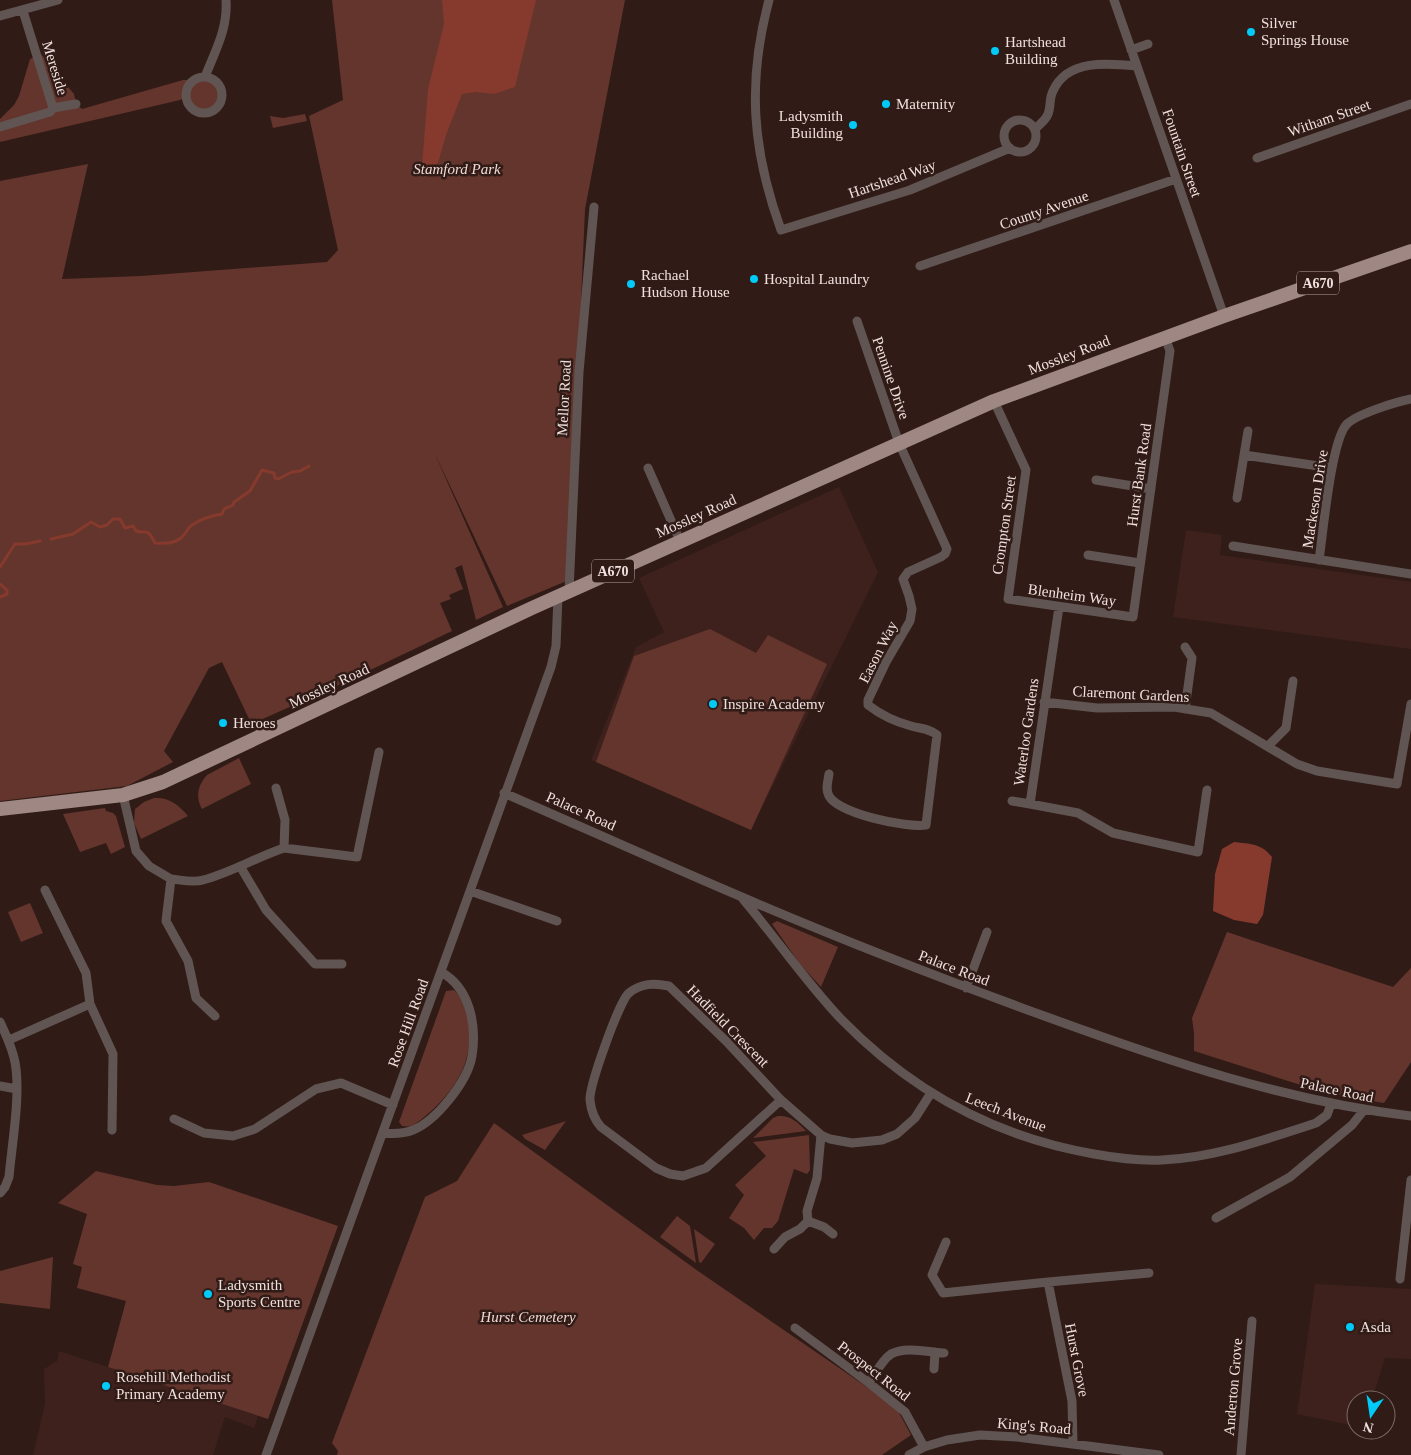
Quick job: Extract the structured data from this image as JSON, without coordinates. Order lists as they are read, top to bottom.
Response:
{
  "streets": {
    "main road": ["A670", "Mossley Road"],
    "street": [
      "Mereside",
      "Witham Street",
      "Fountain Street",
      "Hartshead Way",
      "County Avenue",
      "Pennine Drive",
      "Mellor Road",
      "Hurst Bank Road",
      "Mackeson Drive",
      "Crompton Street",
      "Blenheim Way",
      "Eason Way",
      "Claremont Gardens",
      "Waterloo Gardens",
      "Palace Road",
      "Rose Hill Road",
      "Hadfield Crescent",
      "Leech Avenue",
      "Hurst Grove",
      "Prospect Road",
      "Anderton Grove",
      "King's Road"
    ]
  },
  "crossings": [
    ["Fountain Street", "County Avenue"],
    ["Fountain Street", "Mossley Road"],
    ["Mossley Road", "Pennine Drive"],
    ["Mossley Road", "Mellor Road"],
    ["Mossley Road", "Hurst Bank Road"],
    ["Mossley Road", "Crompton Street"],
    ["Mossley Road", "Eason Way"],
    ["Mossley Road", "Rose Hill Road"],
    ["Pennine Drive", "Eason Way"],
    ["Mellor Road", "Rose Hill Road"],
    ["Hurst Bank Road", "Blenheim Way"],
    ["Crompton Street", "Blenheim Way"],
    ["Blenheim Way", "Waterloo Gardens"],
    ["Claremont Gardens", "Waterloo Gardens"],
    ["Palace Road", "Rose Hill Road"],
    ["Palace Road", "Leech Avenue"],
    ["Hadfield Crescent", "Leech Avenue"],
    ["Hurst Grove", "King's Road"],
    ["Prospect Road", "King's Road"]
  ],
  "parks": ["Stamford Park", "Hurst Cemetery"],
  "places": [
    "Silver Springs House",
    "Hartshead Building",
    "Maternity",
    "Ladysmith Building",
    "Hospital Laundry",
    "Rachael Hudson House",
    "Inspire Academy",
    "Heroes",
    "Ladysmith Sports Centre",
    "Asda",
    "Rosehill Methodist Primary Academy"
  ],
  "north": "bottom"
}
